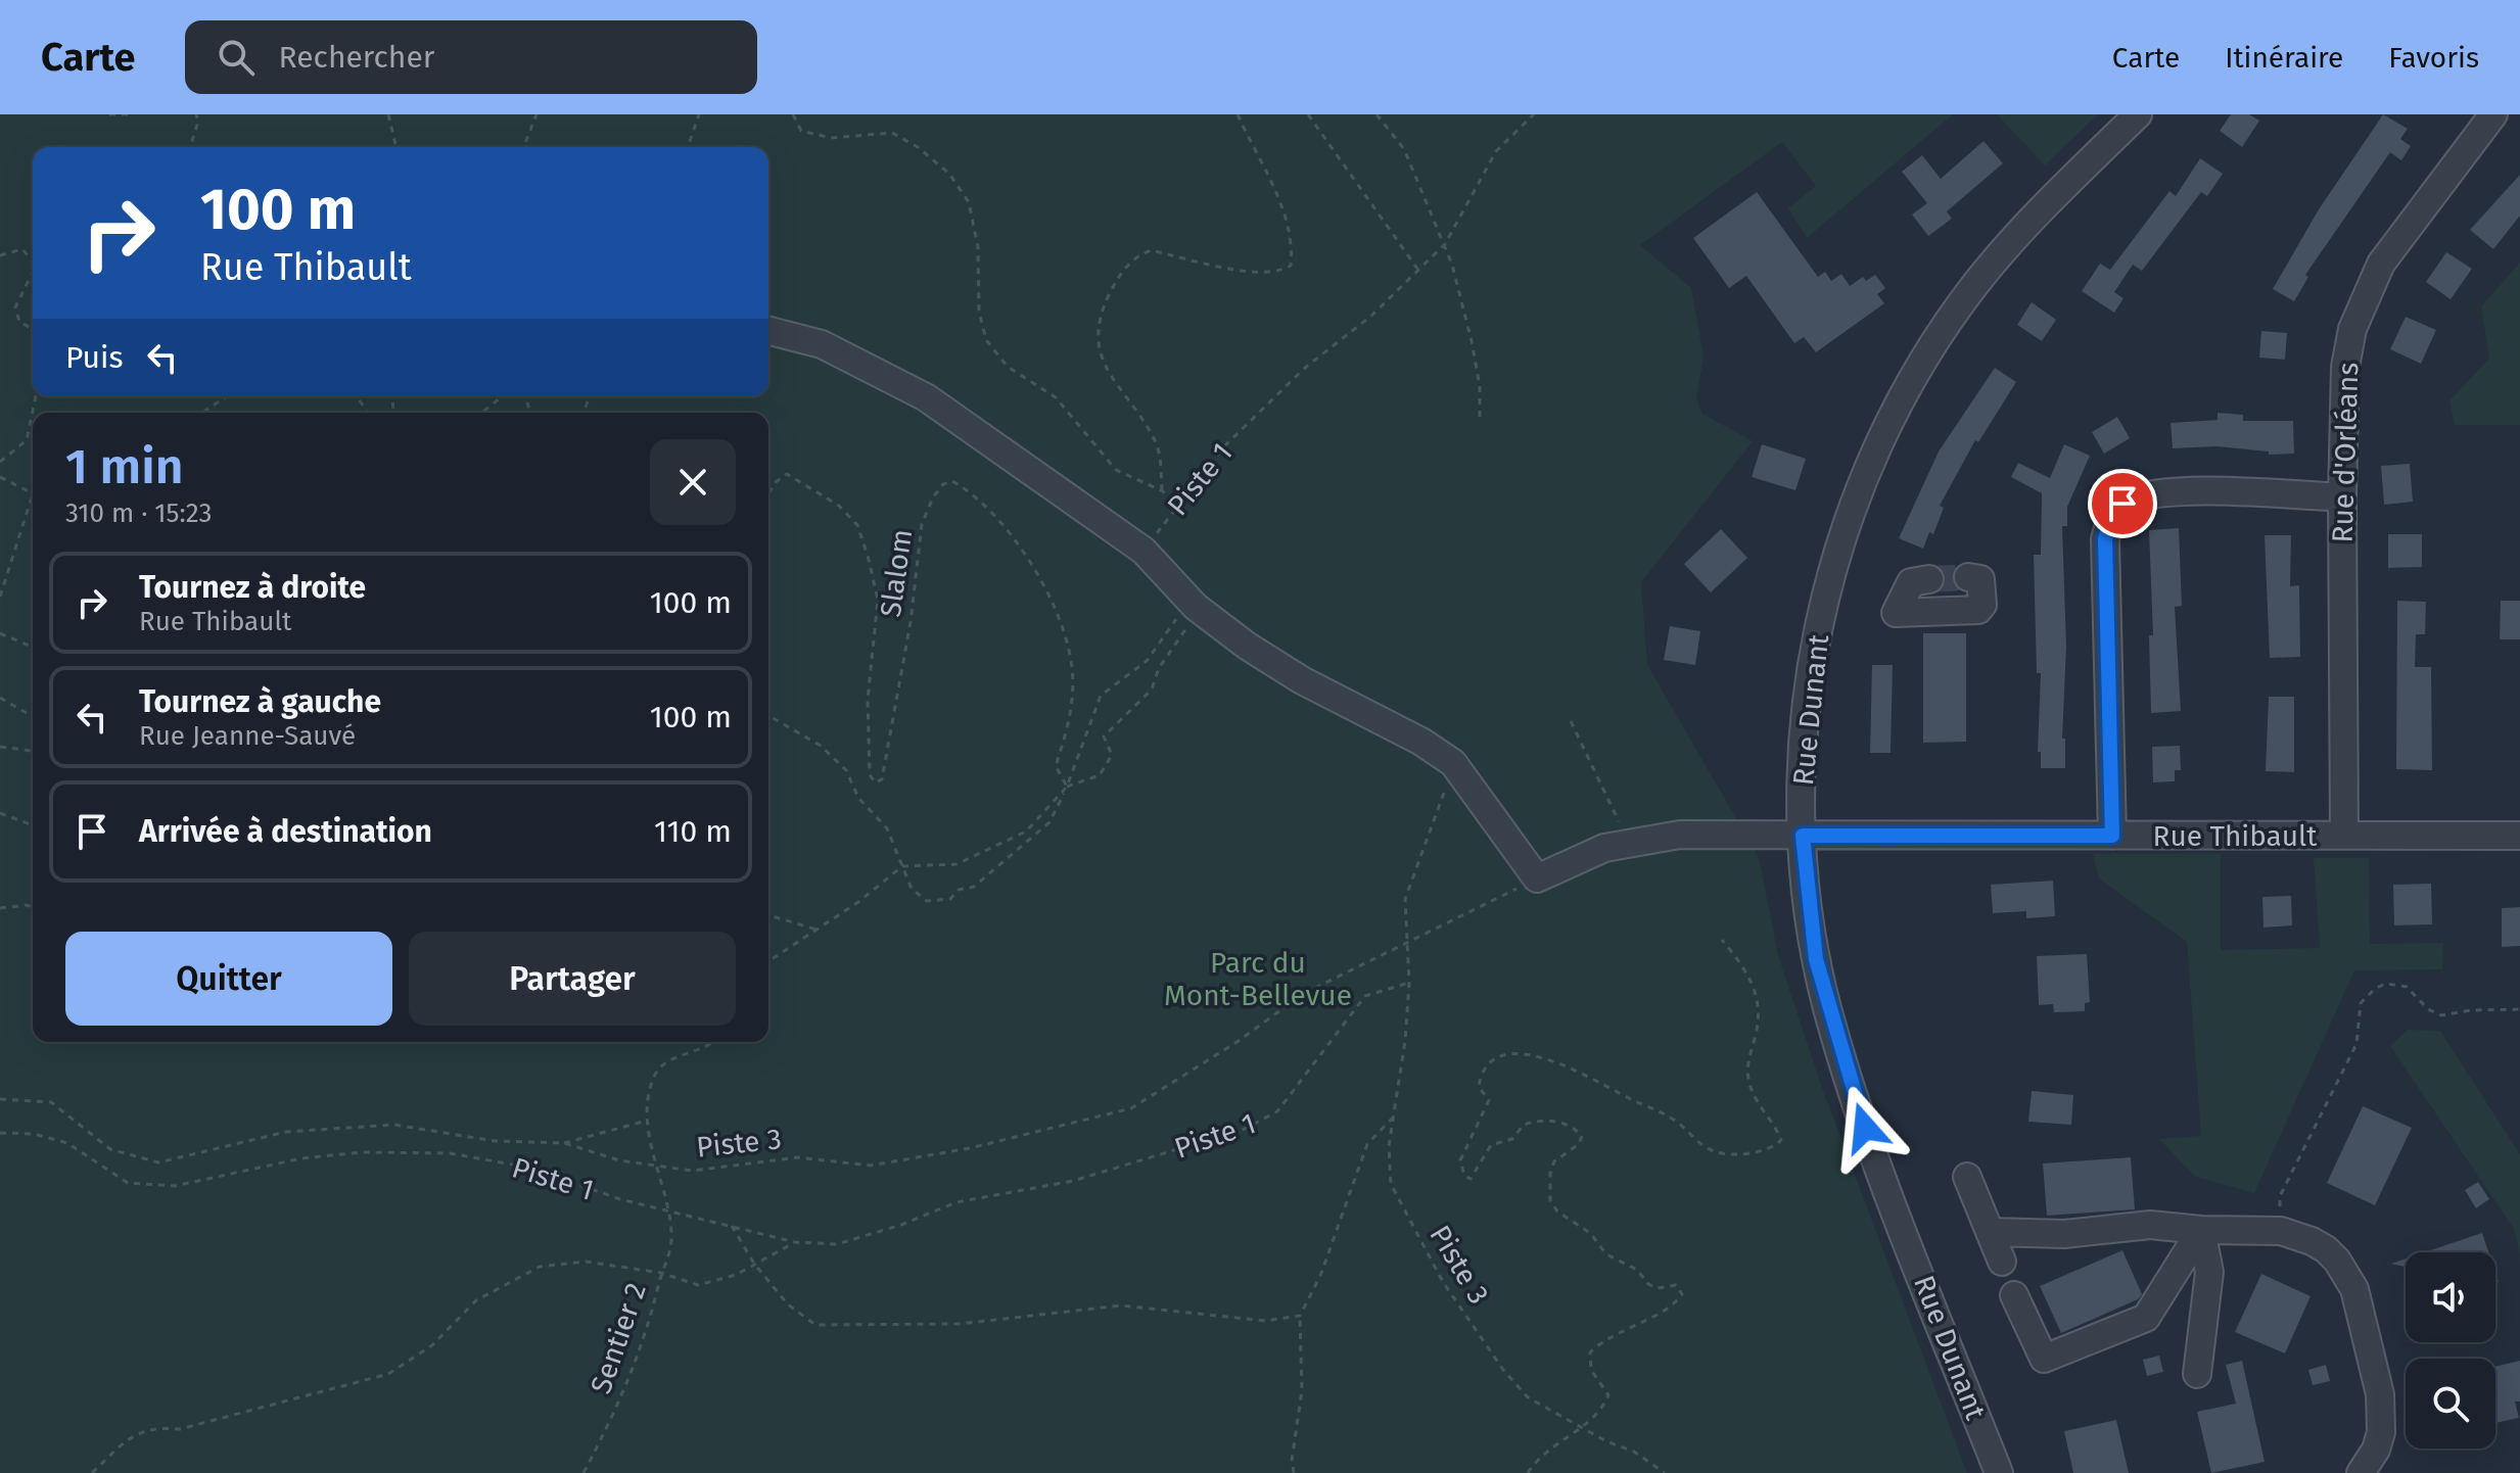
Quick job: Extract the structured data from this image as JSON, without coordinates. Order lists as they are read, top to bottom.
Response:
{
  "streets": {
    "street": ["Rue d'Orléans", "Rue Dunant", "Rue Thibault"],
    "path": [
      "Piste 1",
      "Slalom",
      "Piste 3",
      "Sentier 2"
    ]
  },
  "crossings": [
    ["Rue d'Orléans", "Rue Thibault"],
    ["Piste 1", "Piste 3"],
    ["Piste 1", "Sentier 2"],
    ["Rue Dunant", "Rue Thibault"],
    ["Piste 3", "Sentier 2"]
  ],
  "parks": ["Parc du Mont-Bellevue"],
  "page": {
    "header": "Carte",
    "search": "Rechercher",
    "nav": ["Carte", "Itinéraire", "Favoris"],
    "turn": ["100 m", "Rue Thibault"],
    "then": "Puis",
    "heading": ["1 min", "310 m · 15:23"],
    "list": [
      {
        "name": "Tournez à droite",
        "note": "Rue Thibault",
        "value": "100 m"
      },
      {
        "name": "Tournez à gauche",
        "note": "Rue Jeanne-Sauvé",
        "value": "100 m"
      },
      {
        "name": "Arrivée à destination",
        "value": "110 m"
      }
    ],
    "buttons": ["Quitter", "Partager"]
  }
}
